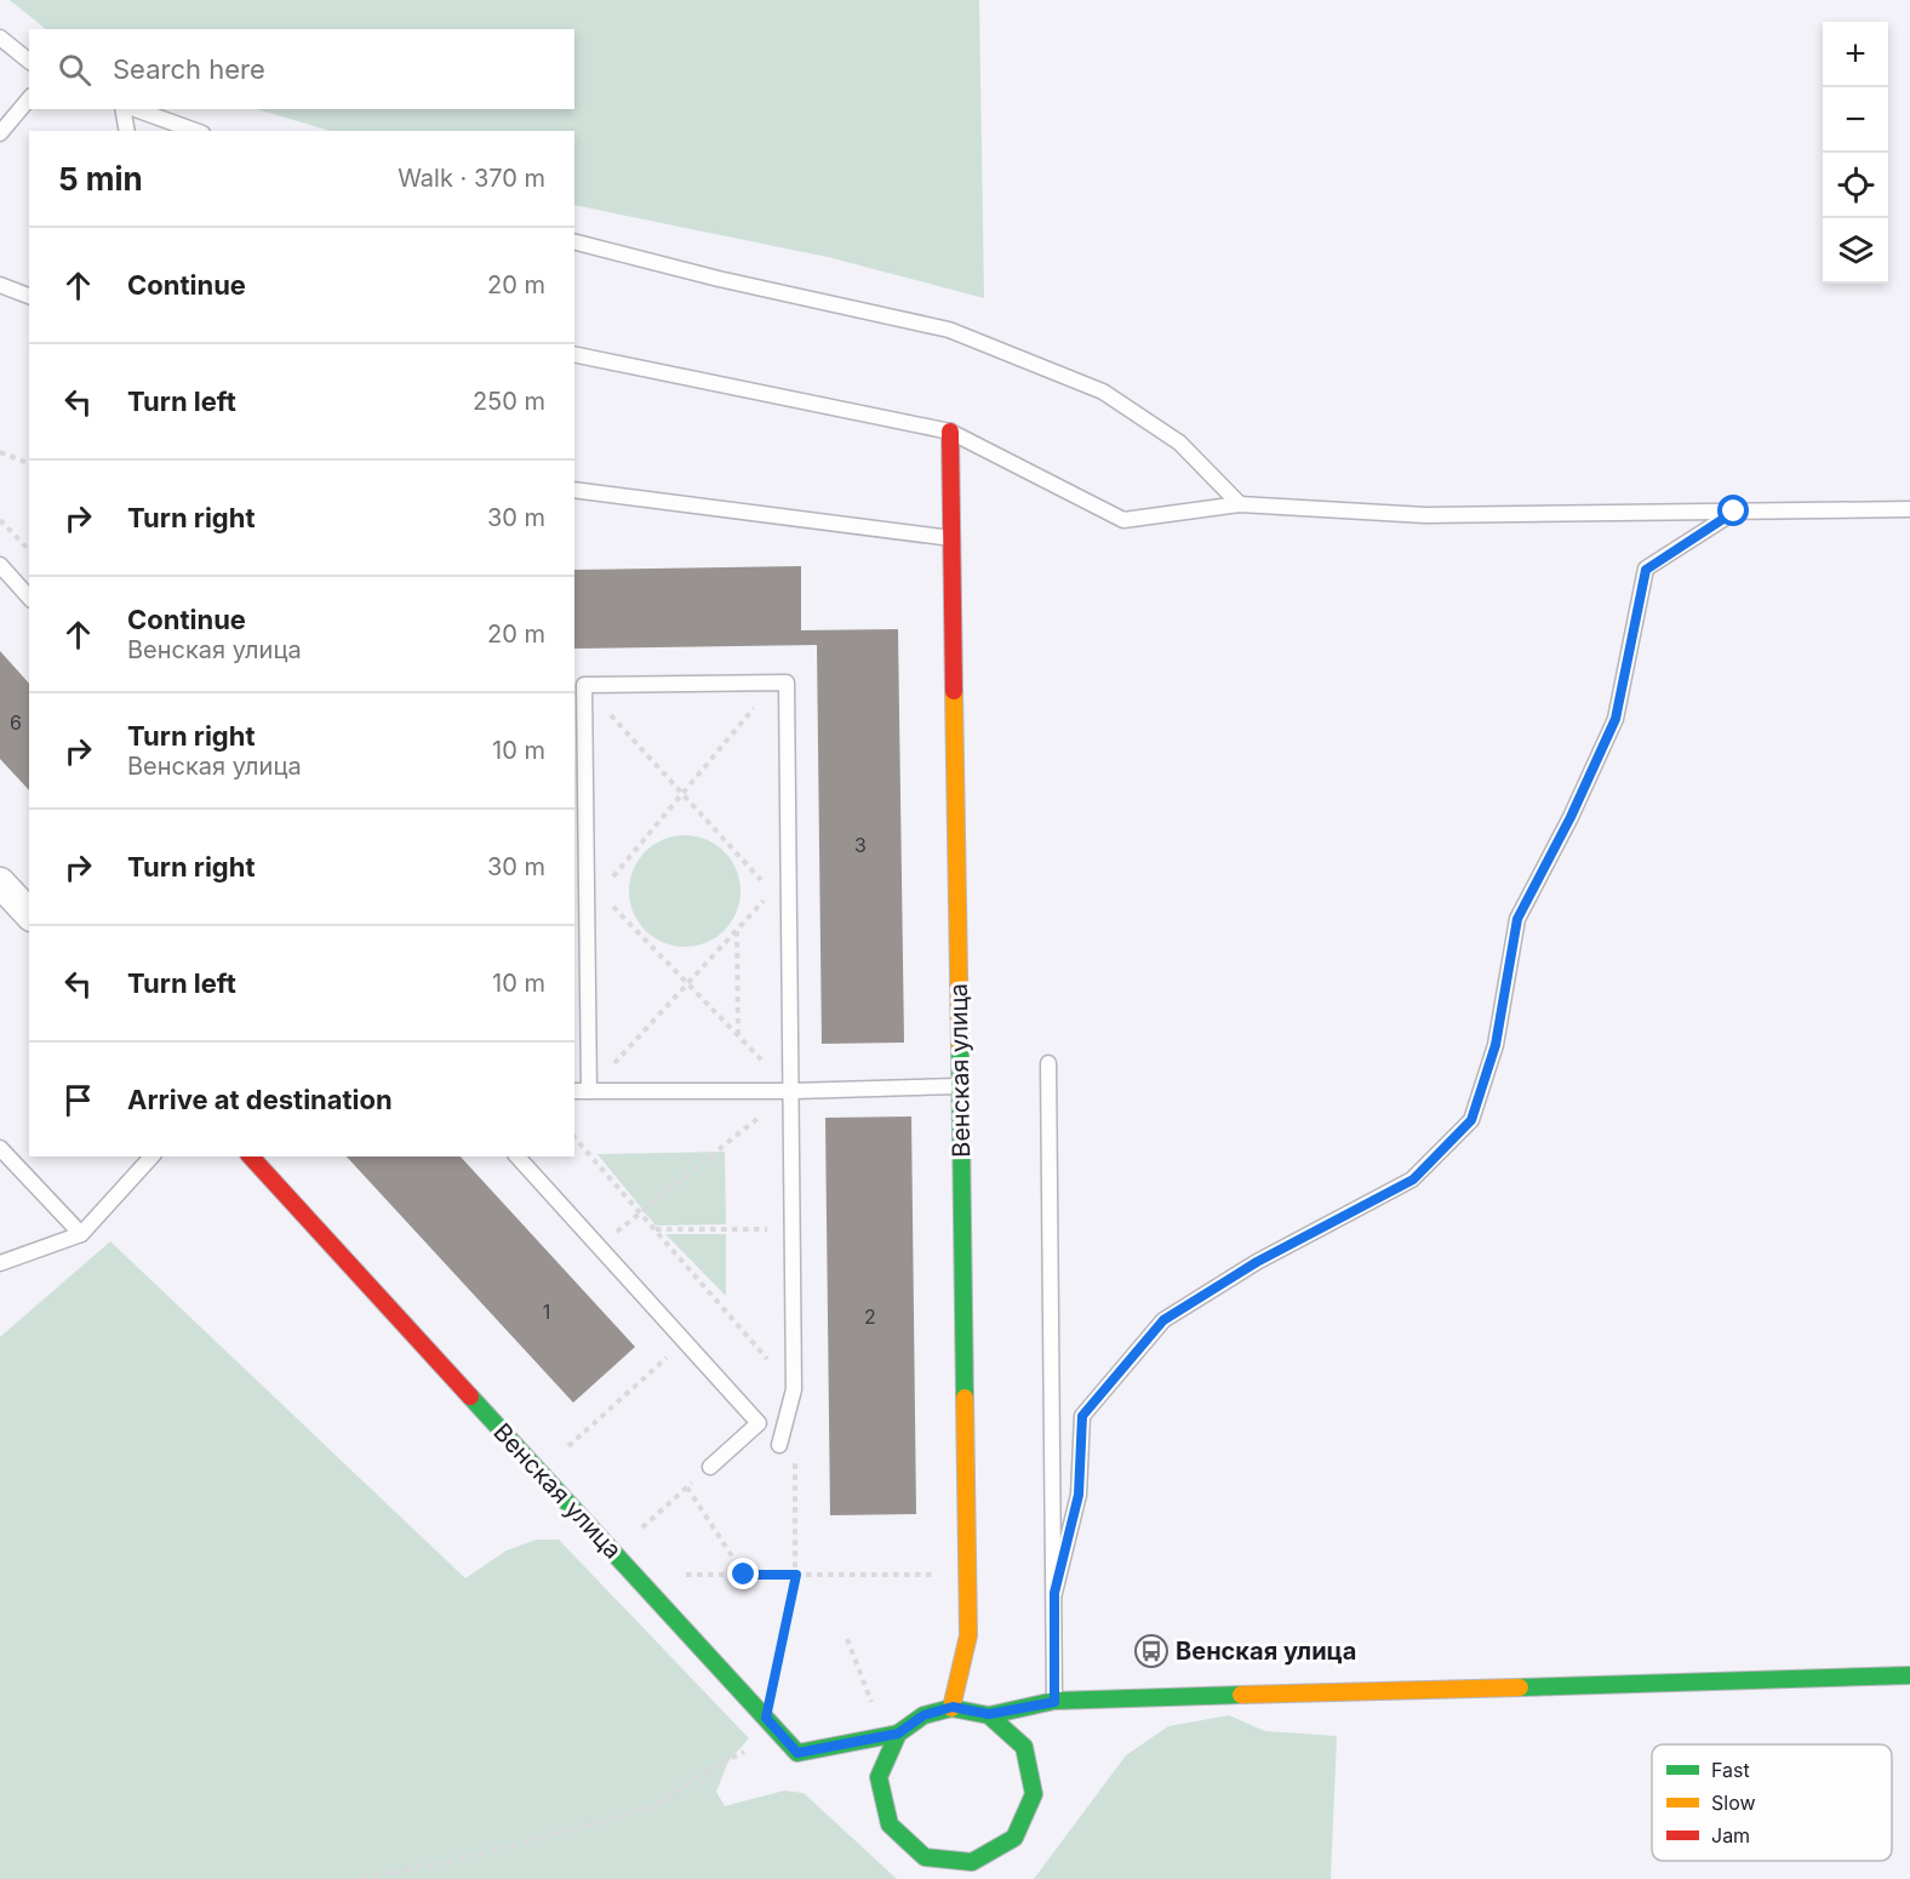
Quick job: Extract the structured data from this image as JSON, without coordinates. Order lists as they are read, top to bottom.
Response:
{
  "streets": {
    "street": ["Венская улица"]
  },
  "places": {
    "bus stop": ["Венская улица"]
  },
  "house_numbers": [
    "6",
    "3",
    "1",
    "2"
  ],
  "legend": ["Fast", "Slow", "Jam"],
  "page": {
    "map_buttons": ["+", "−"],
    "search": "Search here",
    "heading": ["5 min", "Walk · 370 m"],
    "list": [
      ["Continue", "20 m"],
      ["Turn left", "250 m"],
      ["Turn right", "30 m"],
      ["Continue", "Венская улица", "20 m"],
      ["Turn right", "Венская улица", "10 m"],
      ["Turn right", "30 m"],
      ["Turn left", "10 m"],
      "Arrive at destination"
    ]
  }
}
